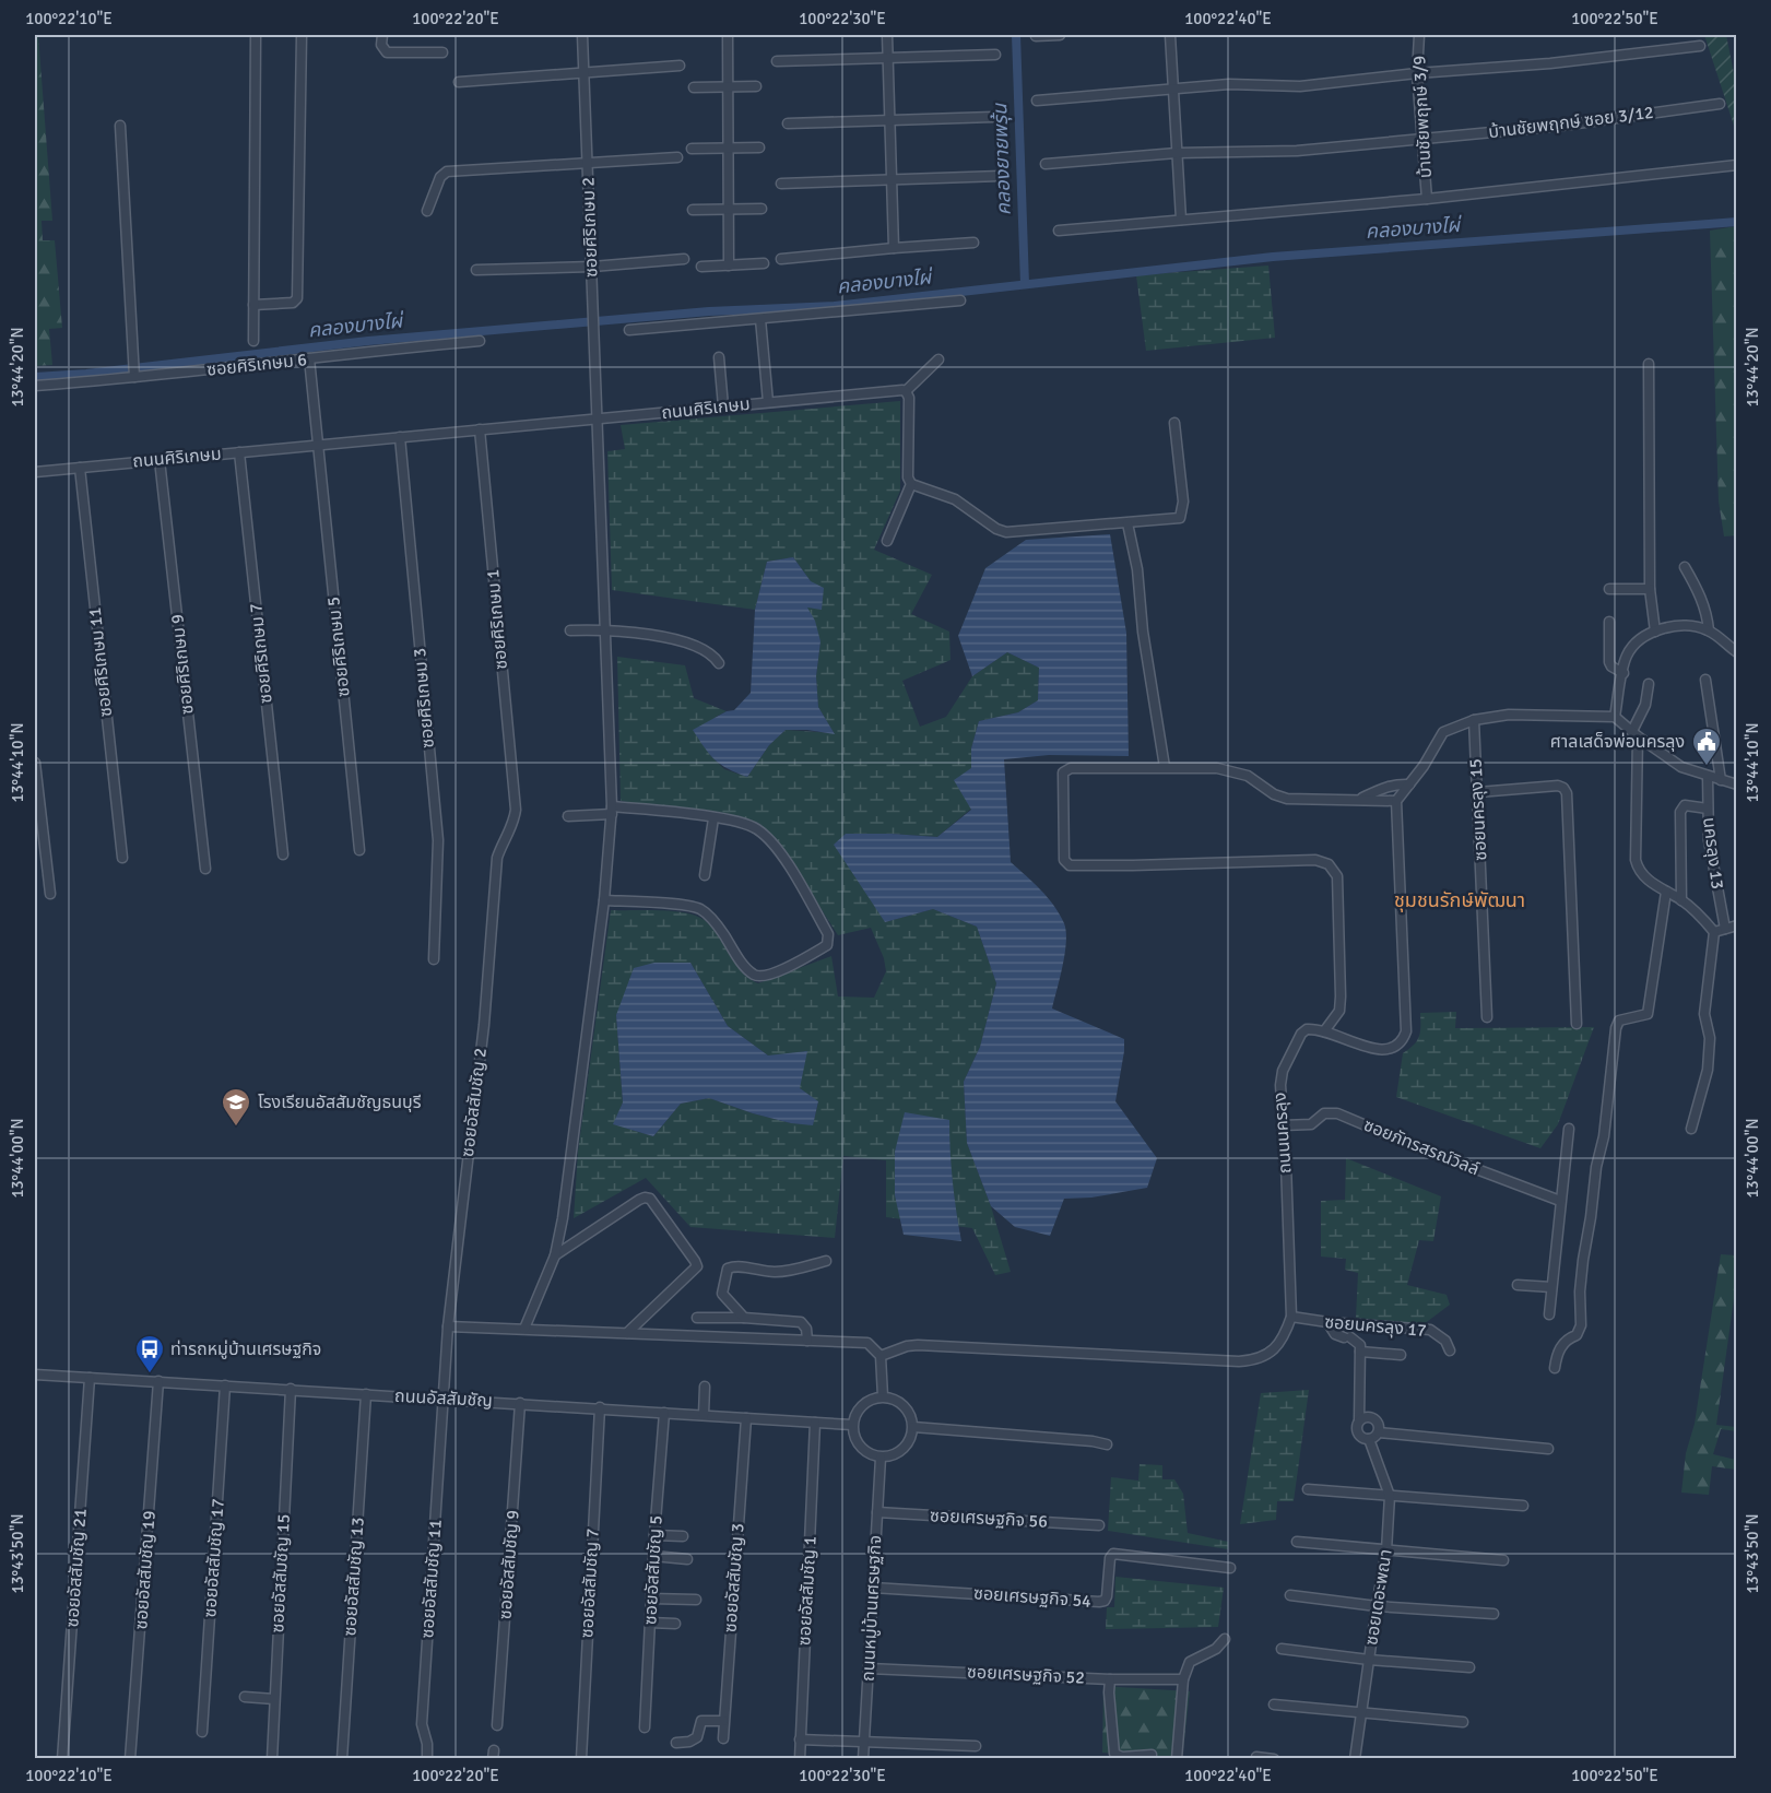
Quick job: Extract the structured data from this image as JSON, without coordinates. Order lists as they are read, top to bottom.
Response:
{
  "streets": {
    "street": [
      "บ้านชัยพฤกษ์ 3/9",
      "บ้านชัยพฤกษ์ ซอย 3/12",
      "ซอยศิริเกษม 2",
      "ซอยศิริเกษม 6",
      "ถนนศิริเกษม",
      "ซอยศิริเกษม 1",
      "ซอยศิริเกษม 5",
      "ซอยศิริเกษม 7",
      "ซอยศิริเกษม 11",
      "ซอยศิริเกษม 9",
      "ซอยศิริเกษม 3",
      "ซอยนครลุง 15",
      "นครลุง 13",
      "ซอยอัสสัมชัญ 2",
      "ถนนนครลุง",
      "ซอยภัทรสรณ์วิลล์",
      "ซอยนครลุง 17",
      "ถนนอัสสัมชัญ",
      "ซอยเศรษฐกิจ 56",
      "ซอยอัสสัมชัญ 17",
      "ซอยอัสสัมชัญ 9",
      "ซอยอัสสัมชัญ 21",
      "ซอยอัสสัมชัญ 19",
      "ซอยอัสสัมชัญ 5",
      "ซอยอัสสัมชัญ 15",
      "ซอยอัสสัมชัญ 13",
      "ซอยอัสสัมชัญ 3",
      "ซอยอัสสัมชัญ 11",
      "ซอยอัสสัมชัญ 7",
      "ซอยอัสสัมชัญ 1",
      "ซอยเศรษฐกิจ 54",
      "ซอยเดอะพณา",
      "ถนนหมู่บ้านเศรษฐกิจ",
      "ซอยเศรษฐกิจ 52"
    ]
  },
  "crossings": [
    ["บ้านชัยพฤกษ์ 3/9", "บ้านชัยพฤกษ์ ซอย 3/12"],
    ["ซอยศิริเกษม 2", "ถนนศิริเกษม"],
    ["ซอยศิริเกษม 6", "ซอยศิริเกษม 5"],
    ["ถนนศิริเกษม", "ซอยศิริเกษม 1"],
    ["ถนนศิริเกษม", "ซอยศิริเกษม 5"],
    ["ถนนศิริเกษม", "ซอยศิริเกษม 7"],
    ["ถนนศิริเกษม", "ซอยศิริเกษม 11"],
    ["ถนนศิริเกษม", "ซอยศิริเกษม 9"],
    ["ถนนศิริเกษม", "ซอยศิริเกษม 3"],
    ["ซอยศิริเกษม 1", "ซอยอัสสัมชัญ 2"],
    ["ซอยอัสสัมชัญ 2", "ถนนอัสสัมชัญ"],
    ["ซอยอัสสัมชัญ 2", "ซอยอัสสัมชัญ 11"],
    ["ถนนนครลุง", "ซอยภัทรสรณ์วิลล์"],
    ["ถนนนครลุง", "ซอยนครลุง 17"],
    ["ถนนอัสสัมชัญ", "ซอยอัสสัมชัญ 17"],
    ["ถนนอัสสัมชัญ", "ซอยอัสสัมชัญ 9"],
    ["ถนนอัสสัมชัญ", "ซอยอัสสัมชัญ 21"],
    ["ถนนอัสสัมชัญ", "ซอยอัสสัมชัญ 19"],
    ["ถนนอัสสัมชัญ", "ซอยอัสสัมชัญ 5"],
    ["ถนนอัสสัมชัญ", "ซอยอัสสัมชัญ 15"],
    ["ถนนอัสสัมชัญ", "ซอยอัสสัมชัญ 13"],
    ["ถนนอัสสัมชัญ", "ซอยอัสสัมชัญ 3"],
    ["ถนนอัสสัมชัญ", "ซอยอัสสัมชัญ 11"],
    ["ถนนอัสสัมชัญ", "ซอยอัสสัมชัญ 7"],
    ["ถนนอัสสัมชัญ", "ซอยอัสสัมชัญ 1"],
    ["ถนนอัสสัมชัญ", "ถนนหมู่บ้านเศรษฐกิจ"],
    ["ซอยเศรษฐกิจ 56", "ถนนหมู่บ้านเศรษฐกิจ"],
    ["ซอยเศรษฐกิจ 54", "ถนนหมู่บ้านเศรษฐกิจ"],
    ["ถนนหมู่บ้านเศรษฐกิจ", "ซอยเศรษฐกิจ 52"]
  ],
  "districts": ["ชุมชนรักษ์พัฒนา"],
  "water": ["คลองยายพรุ้น", "คลองบางไผ่"],
  "places": {
    "public building": ["ศาลเสด็จพ่อนครลุง"],
    "school or university": ["โรงเรียนอัสสัมชัญธนบุรี"],
    "bus stop": ["ท่ารถหมู่บ้านเศรษฐกิจ"]
  },
  "coordinates": [
    "100°22'10\"E",
    "100°22'20\"E",
    "100°22'30\"E",
    "100°22'40\"E",
    "100°22'50\"E",
    "13°44'20\"N",
    "13°44'10\"N",
    "13°44'00\"N",
    "13°43'50\"N"
  ]
}
